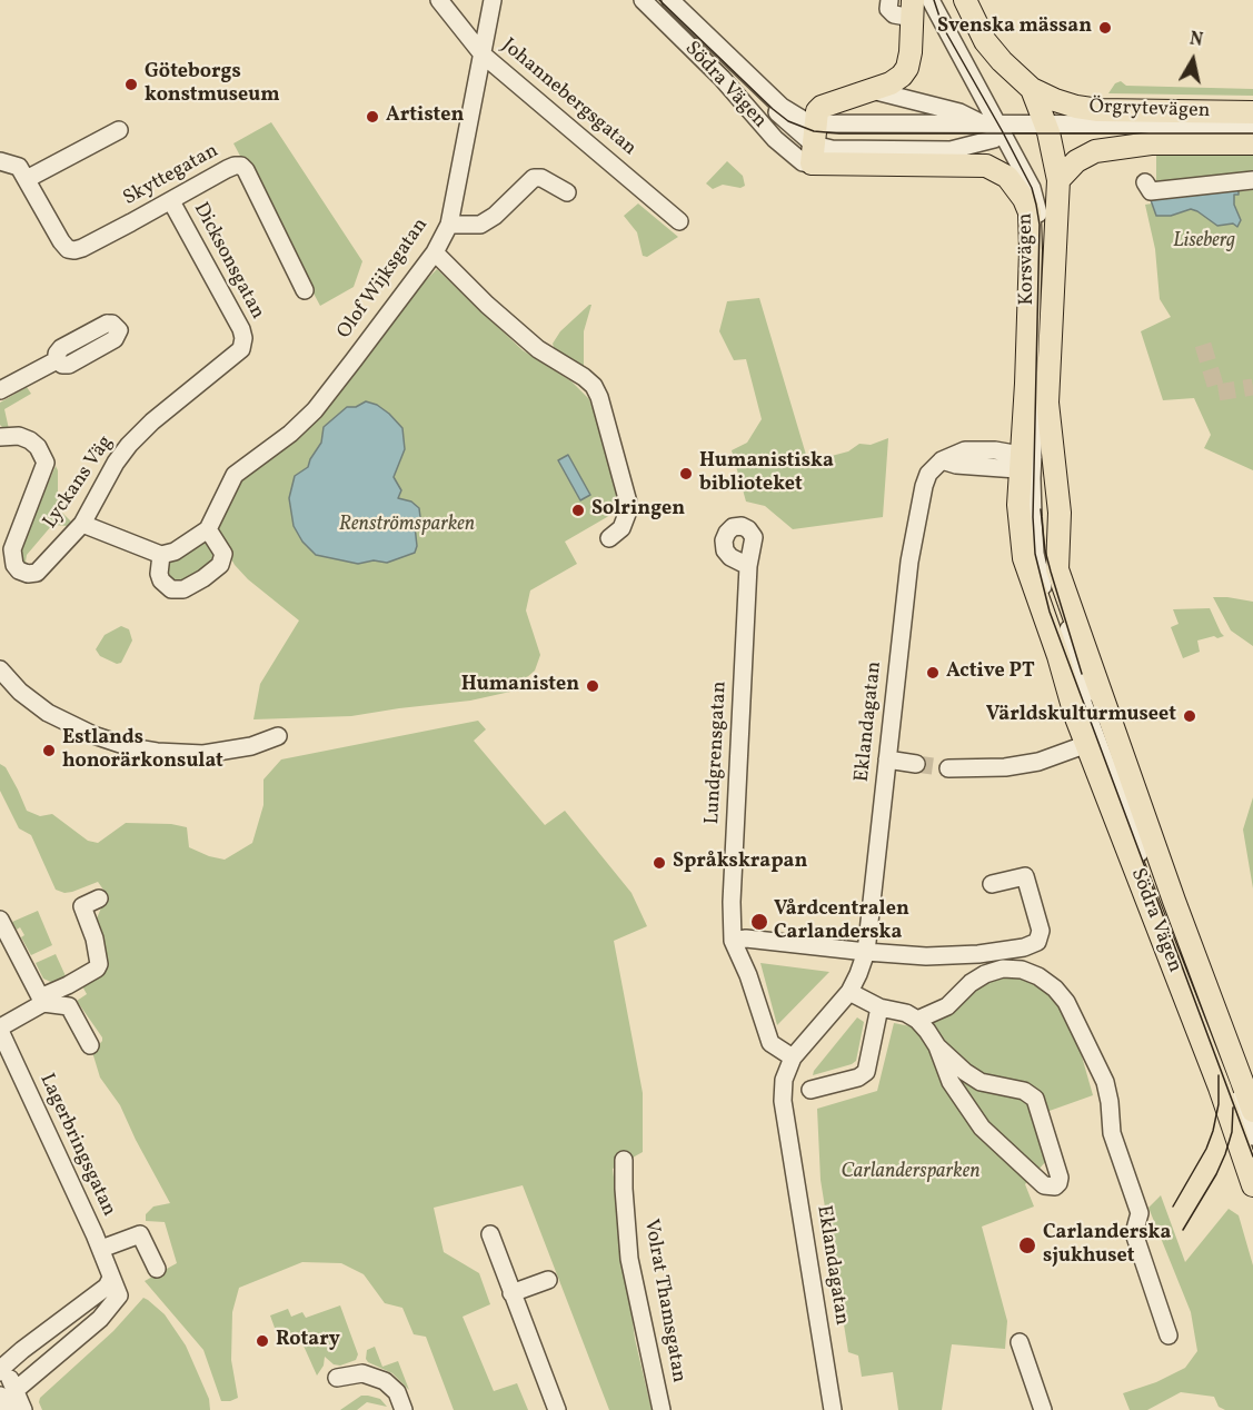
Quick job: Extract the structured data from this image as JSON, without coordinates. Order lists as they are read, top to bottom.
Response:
{
  "streets": {
    "main road": ["Södra Vägen", "Örgrytevägen", "Korsvägen"],
    "street": [
      "Johannebergsgatan",
      "Skyttegatan",
      "Dicksonsgatan",
      "Olof Wijksgatan",
      "Lyckans Väg",
      "Eklandagatan",
      "Lundgrensgatan",
      "Lagerbringsgatan",
      "Volrat Thamsgatan"
    ]
  },
  "crossings": [
    ["Södra Vägen", "Korsvägen"],
    ["Johannebergsgatan", "Olof Wijksgatan"],
    ["Örgrytevägen", "Korsvägen"],
    ["Skyttegatan", "Dicksonsgatan"],
    ["Korsvägen", "Eklandagatan"],
    ["Dicksonsgatan", "Lyckans Väg"]
  ],
  "parks": ["Liseberg", "Renströmsparken", "Carlandersparken"],
  "places": [
    "Svenska mässan",
    "Göteborgs konstmuseum",
    "Artisten",
    "Humanistiska biblioteket",
    "Solringen",
    "Active PT",
    "Humanisten",
    "Världskulturmuseet",
    "Estlands honorärkonsulat",
    "Språkskrapan",
    "Vårdcentralen Carlanderska",
    "Carlanderska sjukhuset",
    "Rotary"
  ],
  "north": "top"
}
